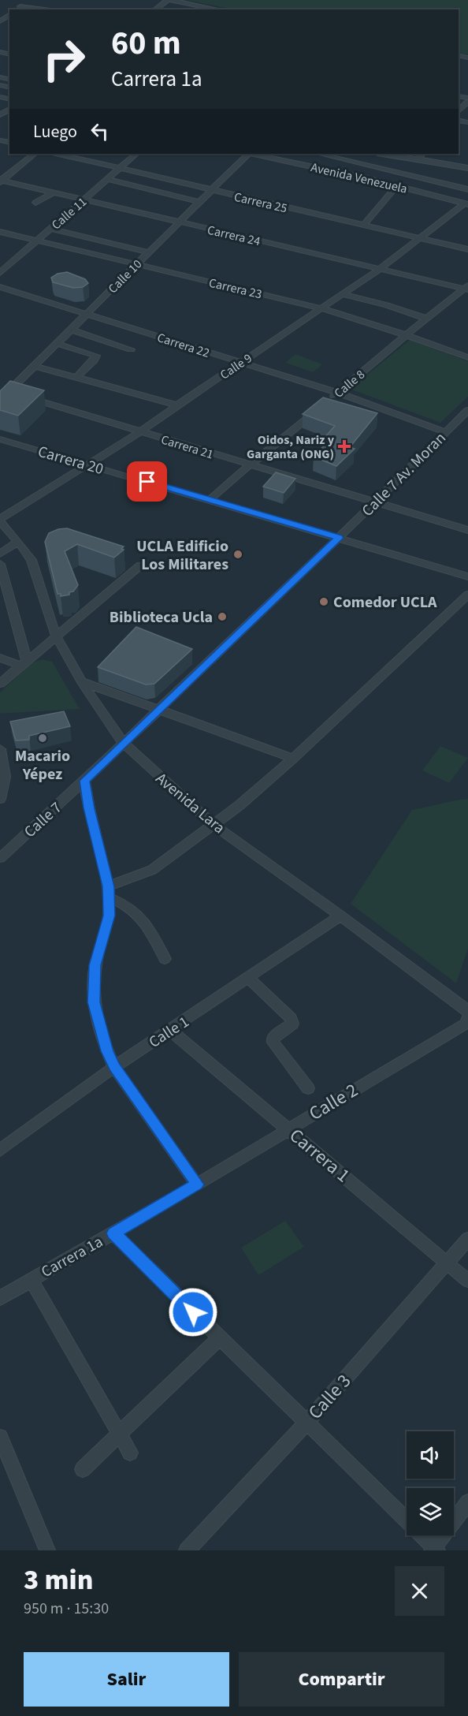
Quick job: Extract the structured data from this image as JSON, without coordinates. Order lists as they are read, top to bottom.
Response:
{
  "streets": {
    "street": [
      "Avenida Venezuela",
      "Carrera 25",
      "Calle 11",
      "Carrera 24",
      "Calle 10",
      "Carrera 23",
      "Carrera 22",
      "Calle 9",
      "Calle 8",
      "Carrera 21",
      "Carrera 20",
      "Calle 7 Av. Moran",
      "Avenida Lara",
      "Calle 7",
      "Calle 1",
      "Calle 2",
      "Carrera 1",
      "Carrera 1a",
      "Calle 3"
    ]
  },
  "crossings": [
    ["Avenida Venezuela", "Calle 9"],
    ["Carrera 25", "Calle 11"],
    ["Carrera 25", "Calle 10"],
    ["Carrera 25", "Calle 9"],
    ["Calle 11", "Carrera 24"],
    ["Calle 11", "Carrera 23"],
    ["Carrera 24", "Calle 10"],
    ["Carrera 24", "Calle 9"],
    ["Carrera 24", "Calle 8"],
    ["Calle 10", "Carrera 23"],
    ["Calle 10", "Carrera 22"],
    ["Calle 10", "Carrera 21"],
    ["Carrera 23", "Calle 9"],
    ["Carrera 23", "Calle 8"],
    ["Carrera 22", "Calle 9"],
    ["Carrera 22", "Calle 8"],
    ["Carrera 22", "Calle 7 Av. Moran"],
    ["Calle 9", "Carrera 21"],
    ["Calle 9", "Carrera 20"],
    ["Calle 9", "Avenida Lara"],
    ["Calle 8", "Carrera 21"],
    ["Calle 8", "Carrera 20"],
    ["Carrera 21", "Calle 7 Av. Moran"],
    ["Carrera 20", "Calle 7 Av. Moran"],
    ["Avenida Lara", "Calle 1"],
    ["Calle 1", "Carrera 1"],
    ["Calle 2", "Carrera 1"],
    ["Calle 2", "Carrera 1a"],
    ["Carrera 1", "Calle 3"]
  ],
  "places": {
    "health": ["Oidos, Nariz y Garganta (ONG)"],
    "other": [
      "UCLA Edificio Los Militares",
      "Comedor UCLA",
      "Biblioteca Ucla",
      "Macario Yépez"
    ]
  },
  "page": {
    "turn": ["60 m", "Carrera 1a"],
    "then": "Luego",
    "heading": ["3 min", "950 m · 15:30"],
    "buttons": ["Salir", "Compartir"]
  }
}
